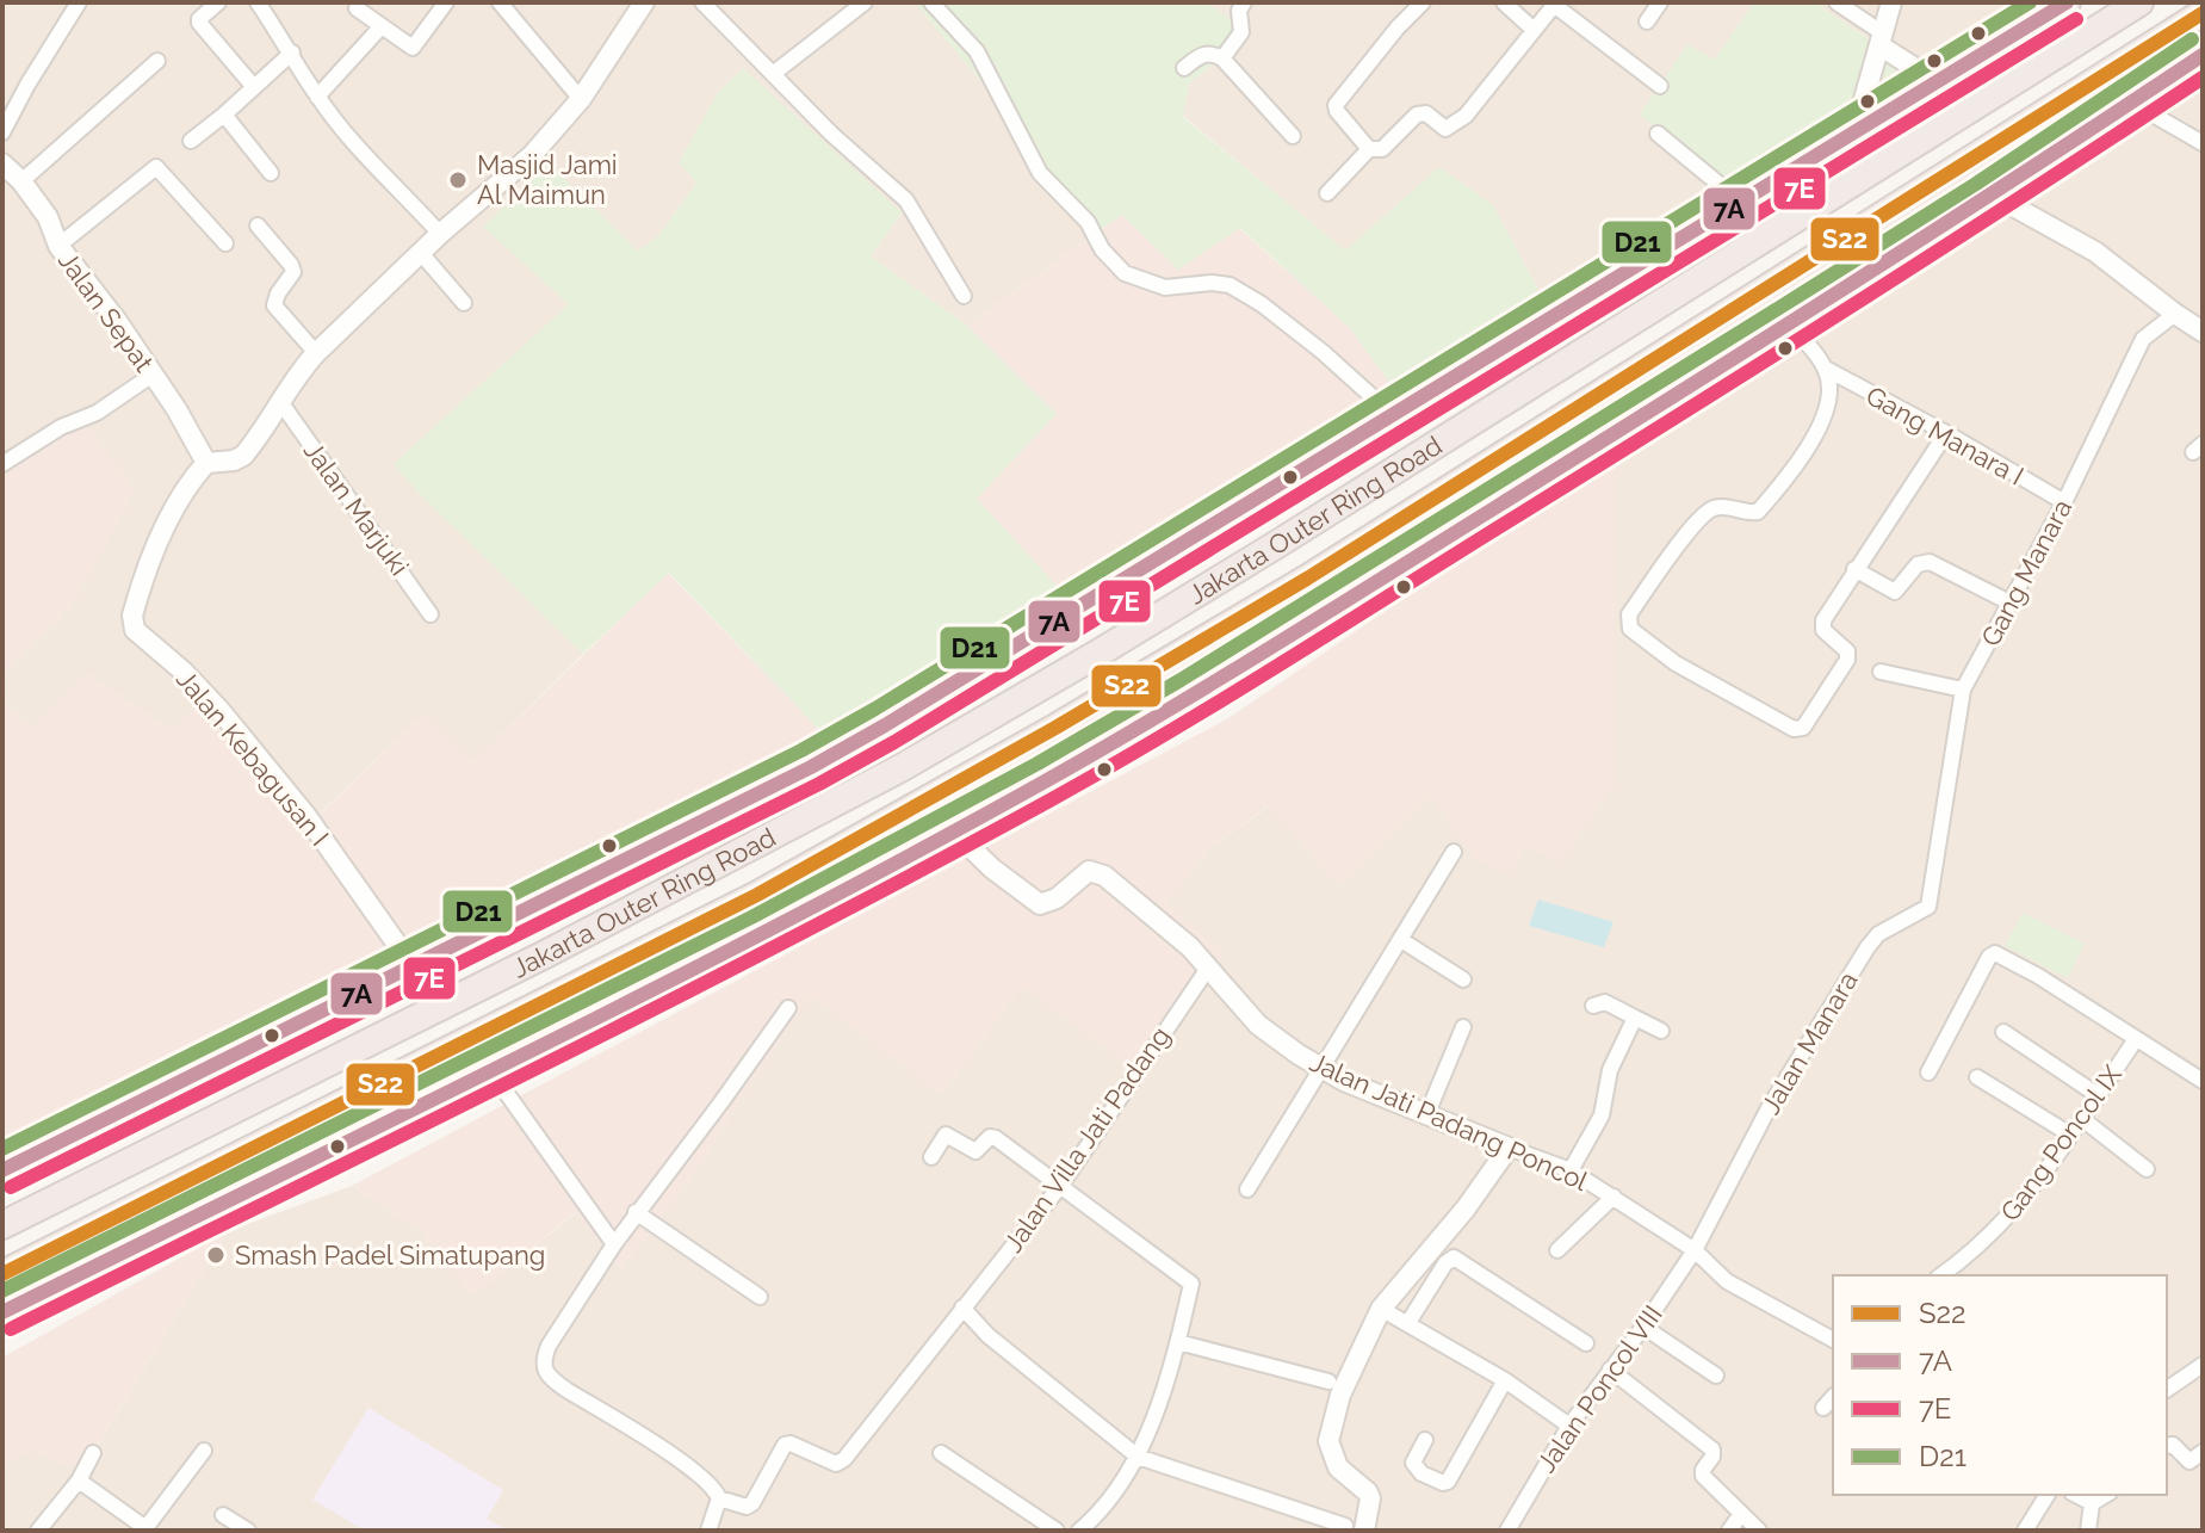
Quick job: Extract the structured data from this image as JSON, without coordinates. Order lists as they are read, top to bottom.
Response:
{
  "streets": {
    "highway": ["Jakarta Outer Ring Road"],
    "street": [
      "Jalan Sepat",
      "Gang Manara I",
      "Jalan Marjuki",
      "Gang Manara",
      "Jalan Kebagusan I",
      "Jalan Manara",
      "Jalan Jati Padang Poncol",
      "Jalan Villa Jati Padang",
      "Gang Poncol IX",
      "Jalan Poncol VIII"
    ]
  },
  "crossings": [
    ["Jalan Sepat", "Jalan Kebagusan I"],
    ["Gang Manara I", "Gang Manara"],
    ["Gang Manara", "Jalan Manara"],
    ["Jalan Manara", "Jalan Jati Padang Poncol"],
    ["Jalan Manara", "Jalan Poncol VIII"],
    ["Jalan Jati Padang Poncol", "Jalan Villa Jati Padang"],
    ["Jalan Jati Padang Poncol", "Jalan Poncol VIII"]
  ],
  "places": ["Masjid Jami Al Maimun", "Smash Padel Simatupang"],
  "lines": [
    "transit line 7A",
    "transit line D21",
    "transit line S22",
    "transit line 7E"
  ],
  "legend": [
    "S22",
    "7A",
    "7E",
    "D21"
  ]
}
